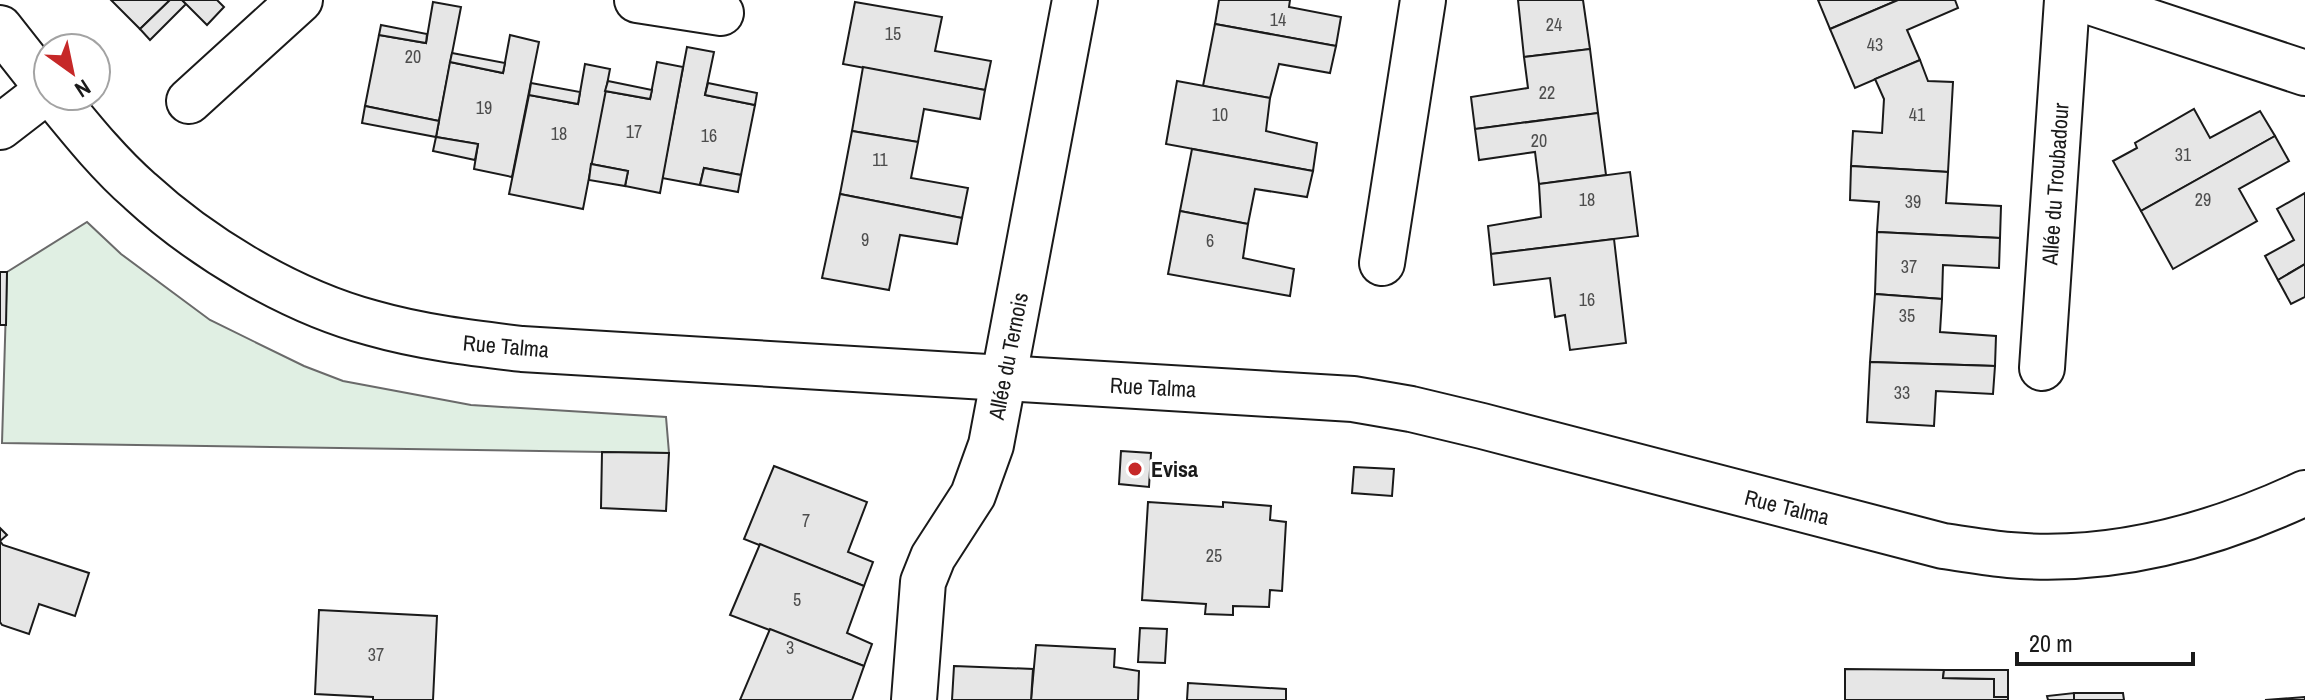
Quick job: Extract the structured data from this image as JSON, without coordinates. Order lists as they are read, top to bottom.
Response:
{
  "streets": {
    "street": ["Allée du Troubadour", "Rue Talma", "Allée du Ternois"]
  },
  "crossings": [
    ["Rue Talma", "Allée du Ternois"]
  ],
  "places": ["Evisa"],
  "house_numbers": [
    "14",
    "24",
    "15",
    "43",
    "20",
    "22",
    "19",
    "10",
    "41",
    "17",
    "18",
    "16",
    "20",
    "31",
    "11",
    "18",
    "29",
    "39",
    "9",
    "6",
    "37",
    "16",
    "35",
    "33",
    "7",
    "25",
    "5",
    "3",
    "37"
  ],
  "scale_bar": "20 m",
  "north": "bottom right"
}
